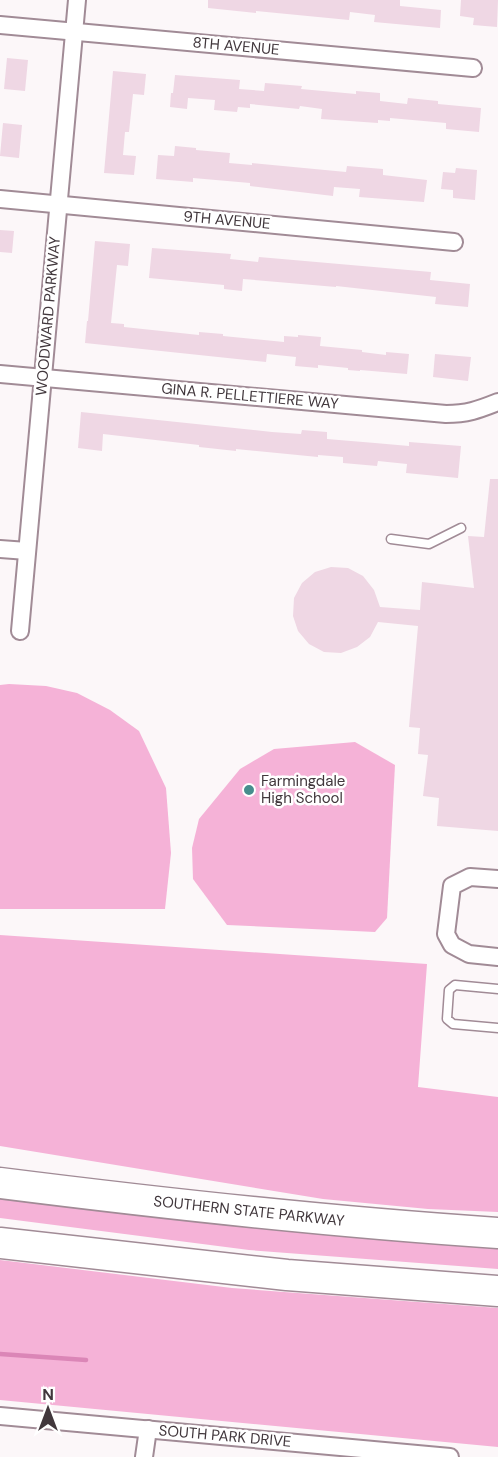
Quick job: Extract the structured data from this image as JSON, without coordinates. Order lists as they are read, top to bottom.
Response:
{
  "streets": {
    "highway": ["SOUTHERN STATE PARKWAY"],
    "street": [
      "8TH AVENUE",
      "9TH AVENUE",
      "WOODWARD PARKWAY",
      "GINA R. PELLETTIERE WAY",
      "SOUTH PARK DRIVE"
    ]
  },
  "crossings": [
    ["8TH AVENUE", "WOODWARD PARKWAY"],
    ["9TH AVENUE", "WOODWARD PARKWAY"],
    ["WOODWARD PARKWAY", "GINA R. PELLETTIERE WAY"]
  ],
  "places": ["Farmingdale High School"],
  "north": "top"
}
